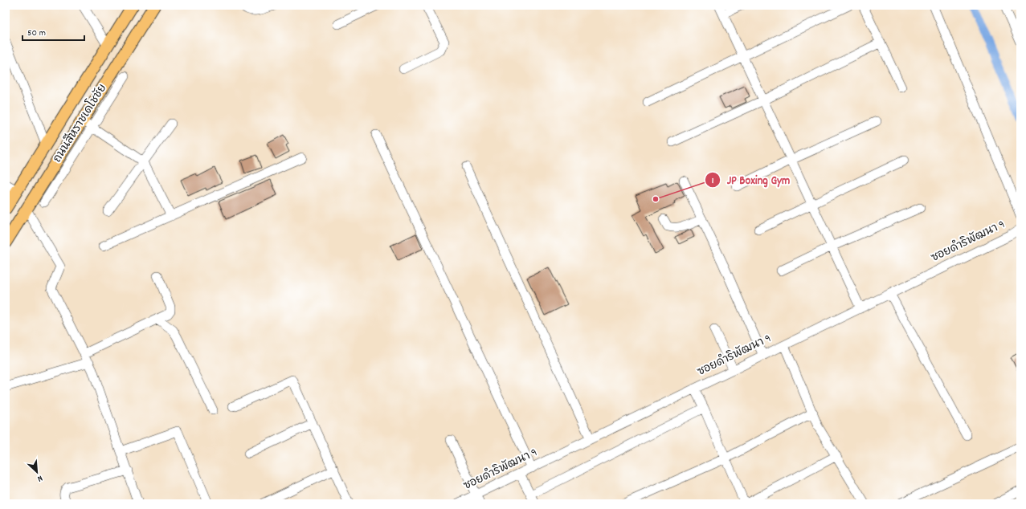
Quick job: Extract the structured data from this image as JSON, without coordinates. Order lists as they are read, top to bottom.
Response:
{
  "streets": {
    "main road": ["ถนนสีหราชเดโชชัย"],
    "street": ["ซอยดำริพัฒนา 9"]
  },
  "places": ["JP Boxing Gym"],
  "scale_bar": "50 m",
  "north": "bottom right"
}
